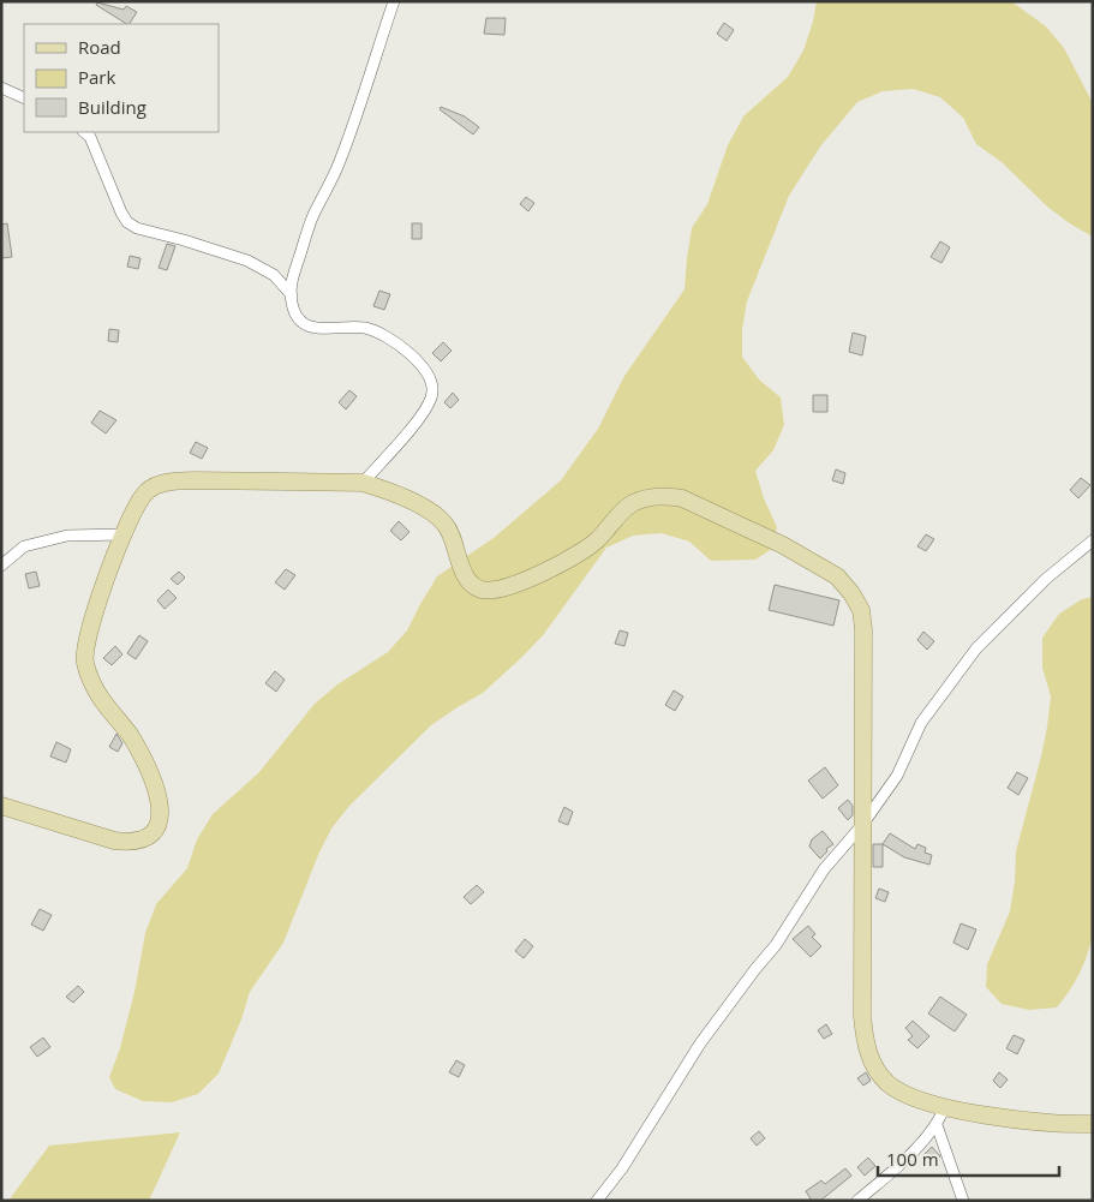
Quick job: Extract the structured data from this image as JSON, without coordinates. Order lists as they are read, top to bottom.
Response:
{
  "legend": ["Road", "Park", "Building"],
  "scale_bar": "100 m"
}
